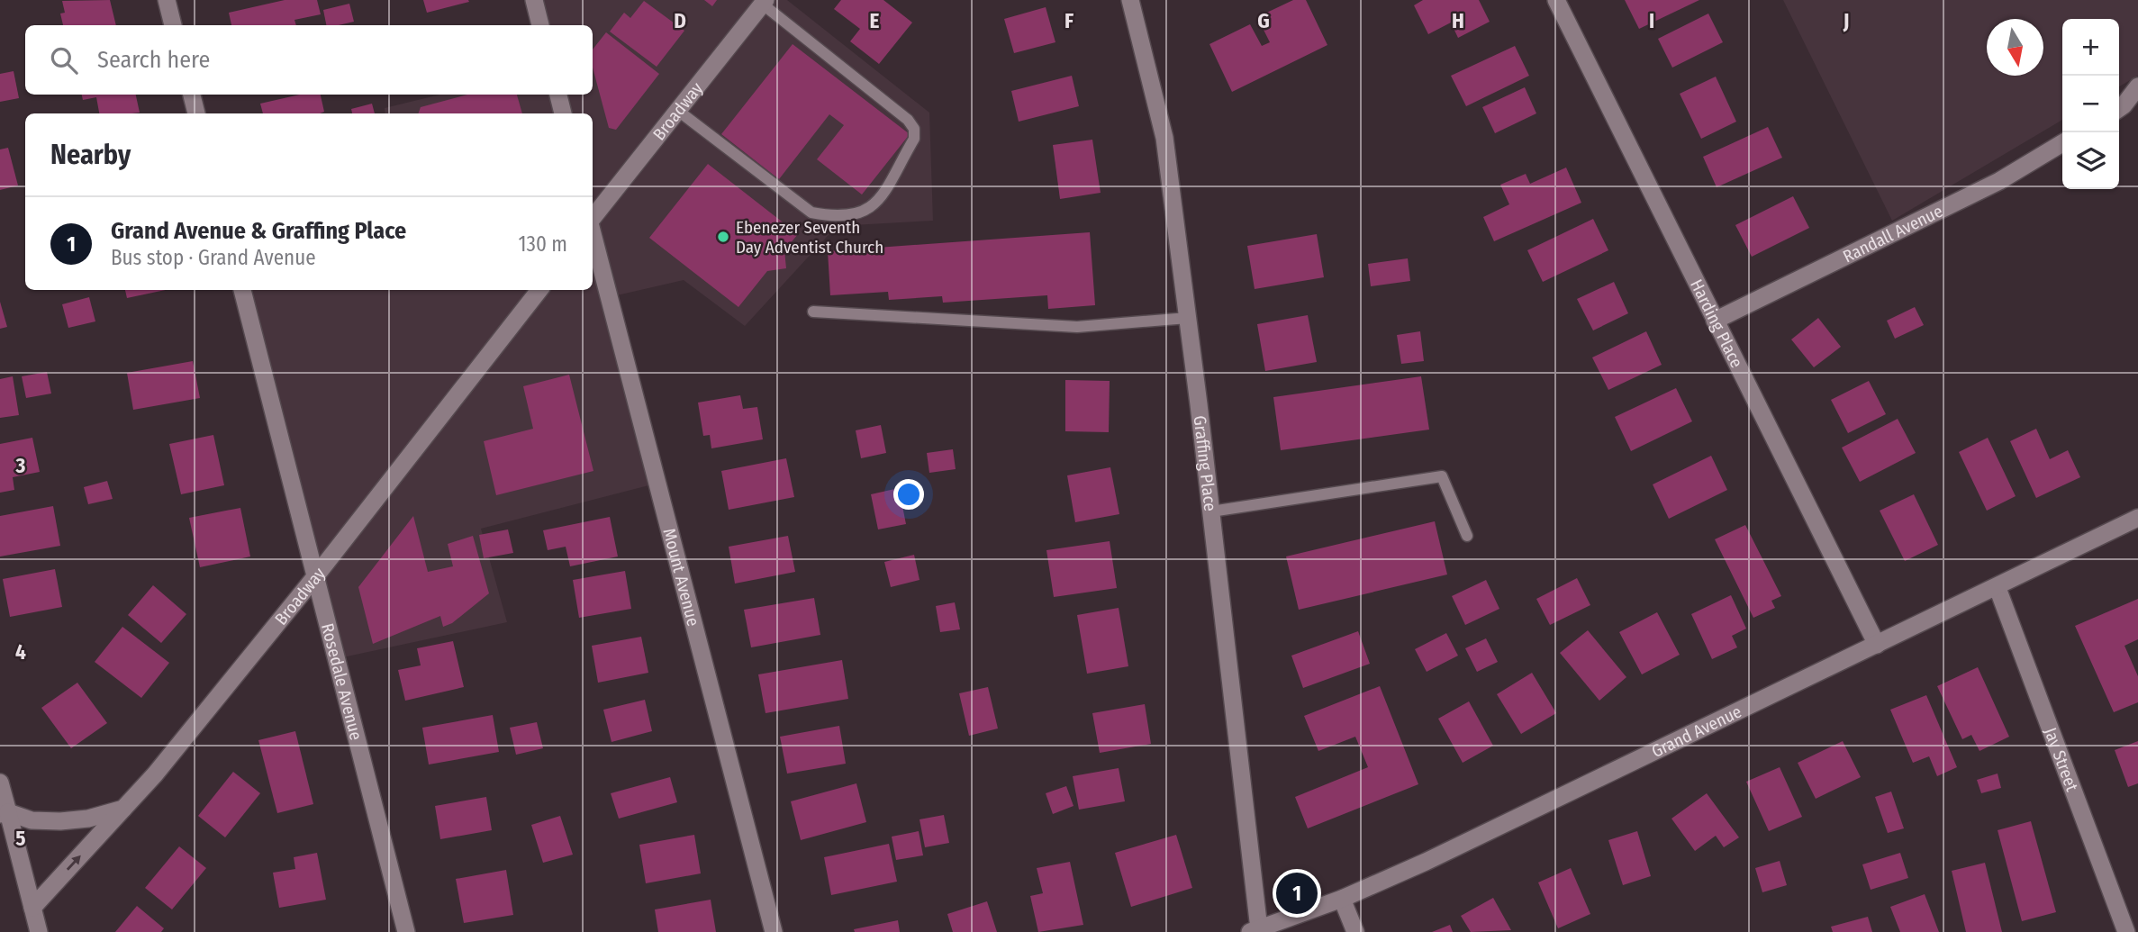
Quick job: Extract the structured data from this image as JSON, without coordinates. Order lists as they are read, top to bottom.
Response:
{
  "streets": {
    "street": [
      "Broadway",
      "Randall Avenue",
      "Harding Place",
      "Graffing Place",
      "Mount Avenue",
      "Rosedale Avenue",
      "Grand Avenue",
      "Jay Street"
    ]
  },
  "crossings": [
    ["Broadway", "Rosedale Avenue"],
    ["Randall Avenue", "Harding Place"],
    ["Harding Place", "Grand Avenue"],
    ["Graffing Place", "Grand Avenue"],
    ["Grand Avenue", "Jay Street"]
  ],
  "places": ["Ebenezer Seventh Day Adventist Church"],
  "north": "bottom",
  "page": {
    "map_buttons": ["+", "−"],
    "search": "Search here",
    "heading": "Nearby",
    "list": [
      {
        "mark": "1",
        "name": "Grand Avenue & Graffing Place",
        "note": "Bus stop · Grand Avenue",
        "value": "130 m"
      }
    ],
    "pins": "1"
  },
  "grid": {
    "columns": [
      "D",
      "E",
      "F",
      "G",
      "H",
      "I",
      "J"
    ],
    "rows": ["3", "4", "5"]
  }
}
